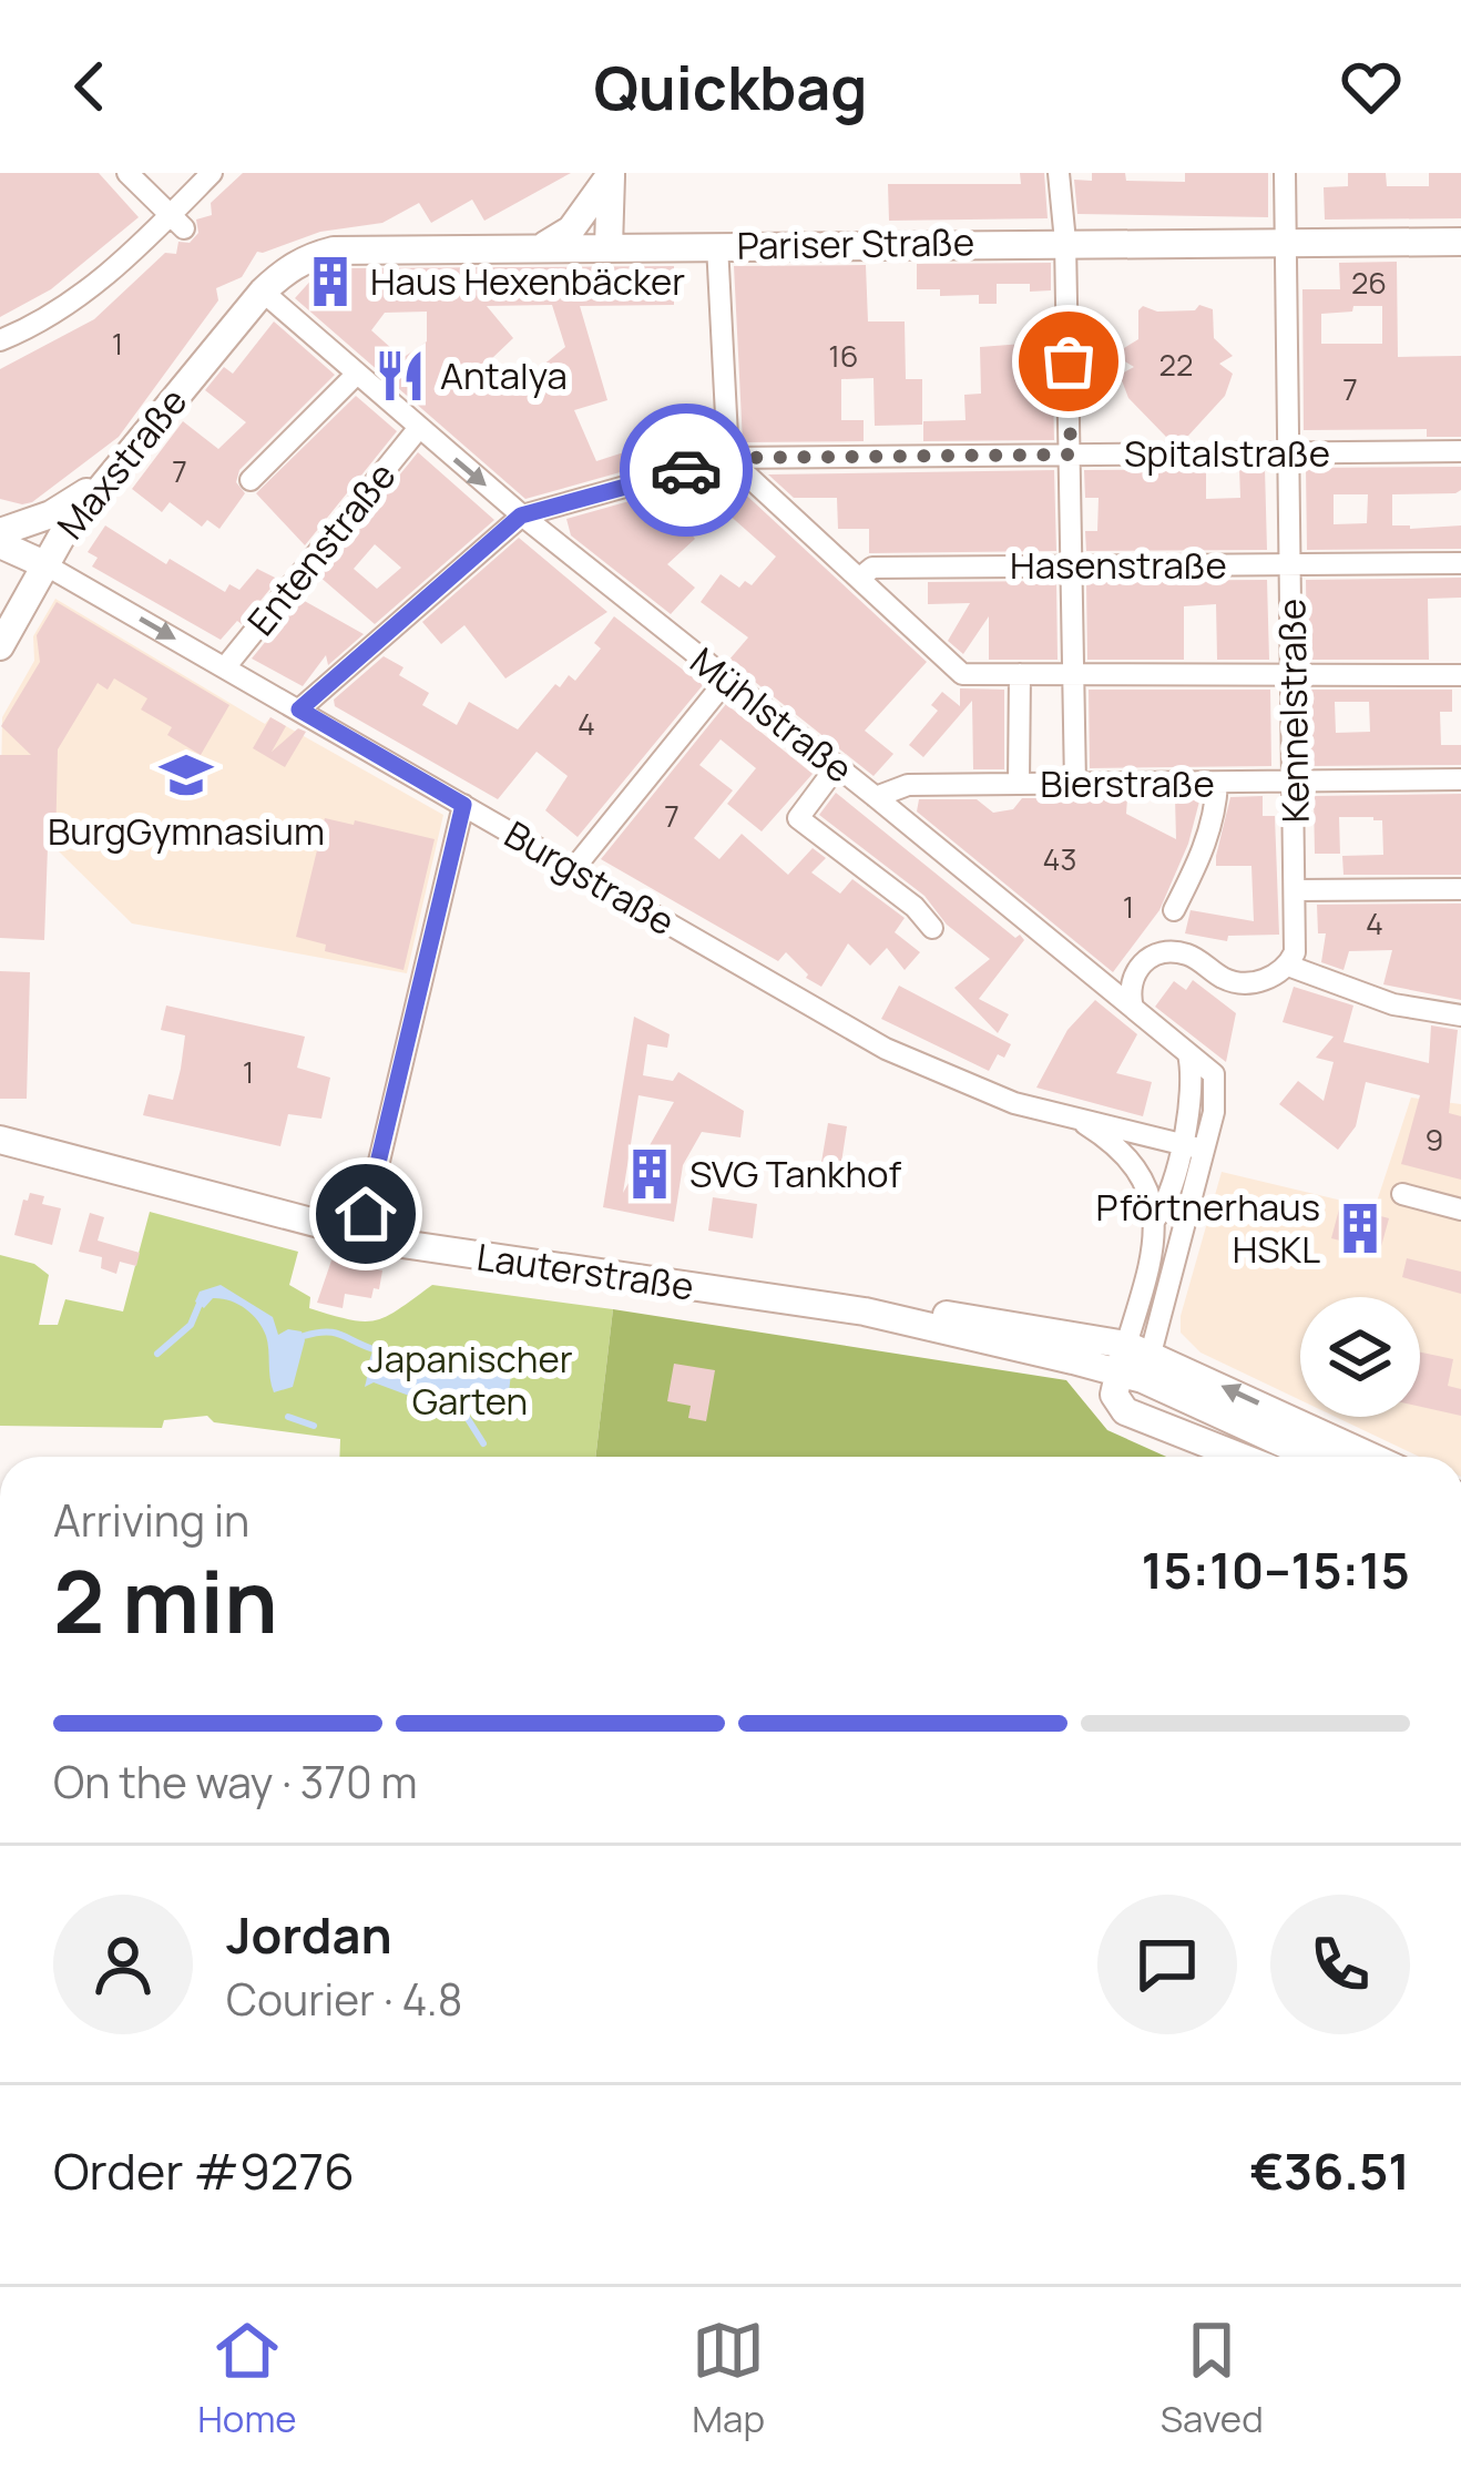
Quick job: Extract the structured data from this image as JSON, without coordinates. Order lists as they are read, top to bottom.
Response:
{
  "streets": {
    "main road": [
      "Pariser Straße",
      "Maxstraße",
      "Burgstraße",
      "Lauterstraße"
    ],
    "street": [
      "Spitalstraße",
      "Entenstraße",
      "Hasenstraße",
      "Kennelstraße",
      "Mühlstraße",
      "Bierstraße"
    ]
  },
  "crossings": [
    ["Pariser Straße", "Maxstraße"],
    ["Pariser Straße", "Kennelstraße"],
    ["Pariser Straße", "Mühlstraße"],
    ["Spitalstraße", "Kennelstraße"],
    ["Spitalstraße", "Mühlstraße"],
    ["Maxstraße", "Mühlstraße"],
    ["Maxstraße", "Burgstraße"],
    ["Entenstraße", "Mühlstraße"],
    ["Entenstraße", "Burgstraße"],
    ["Hasenstraße", "Kennelstraße"],
    ["Kennelstraße", "Bierstraße"],
    ["Mühlstraße", "Bierstraße"],
    ["Mühlstraße", "Burgstraße"],
    ["Mühlstraße", "Lauterstraße"]
  ],
  "parks": ["Japanischer Garten"],
  "places": {
    "building": ["Haus Hexenbäcker", "SVG Tankhof", "Pförtnerhaus HSKL"],
    "restaurant": ["Antalya"],
    "school or university": ["BurgGymnasium"]
  },
  "house_numbers": [
    "26",
    "1",
    "16",
    "22",
    "7",
    "7",
    "4",
    "7",
    "43",
    "1",
    "4",
    "1",
    "9"
  ],
  "page": {
    "header": "Quickbag",
    "heading": ["2 min", "Arriving in", "15:10–15:15"],
    "panel": [
      "Jordan",
      "Courier · 4.8",
      "Order #9276",
      "€36.51"
    ],
    "bar": "On the way · 370 m",
    "tabs": ["Home", "Map", "Saved"]
  }
}
